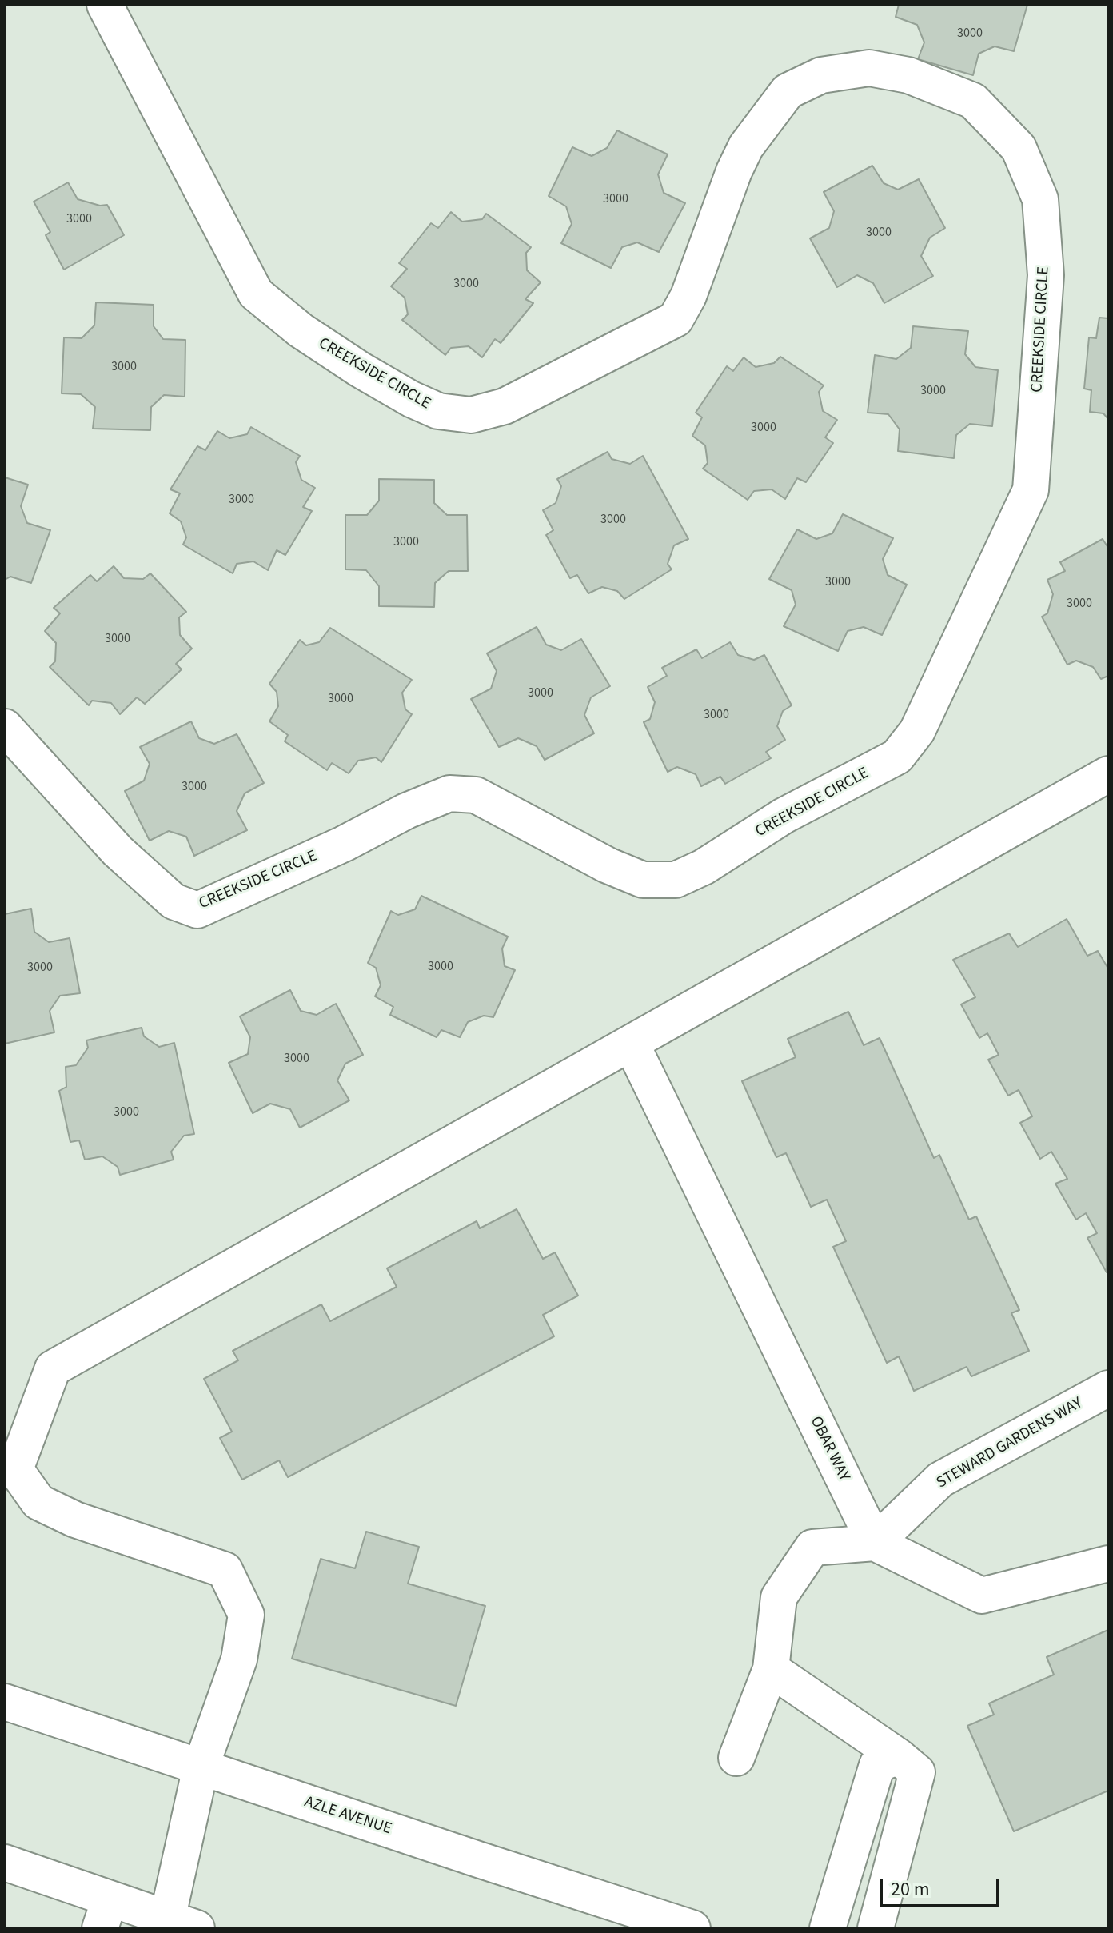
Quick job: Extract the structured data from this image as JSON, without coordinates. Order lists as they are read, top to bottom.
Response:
{
  "streets": {
    "main road": [
      "CREEKSIDE CIRCLE",
      "STEWARD GARDENS WAY",
      "OBAR WAY",
      "AZLE AVENUE"
    ]
  },
  "crossings": [
    ["STEWARD GARDENS WAY", "OBAR WAY"]
  ],
  "house_numbers": [
    "3000",
    "3000",
    "3000",
    "3000",
    "3000",
    "3000",
    "3000",
    "3000",
    "3000",
    "3000",
    "3000",
    "3000",
    "3000",
    "3000",
    "3000",
    "3000",
    "3000",
    "3000",
    "3000",
    "3000",
    "3000",
    "3000"
  ],
  "scale_bar": "20 m"
}
